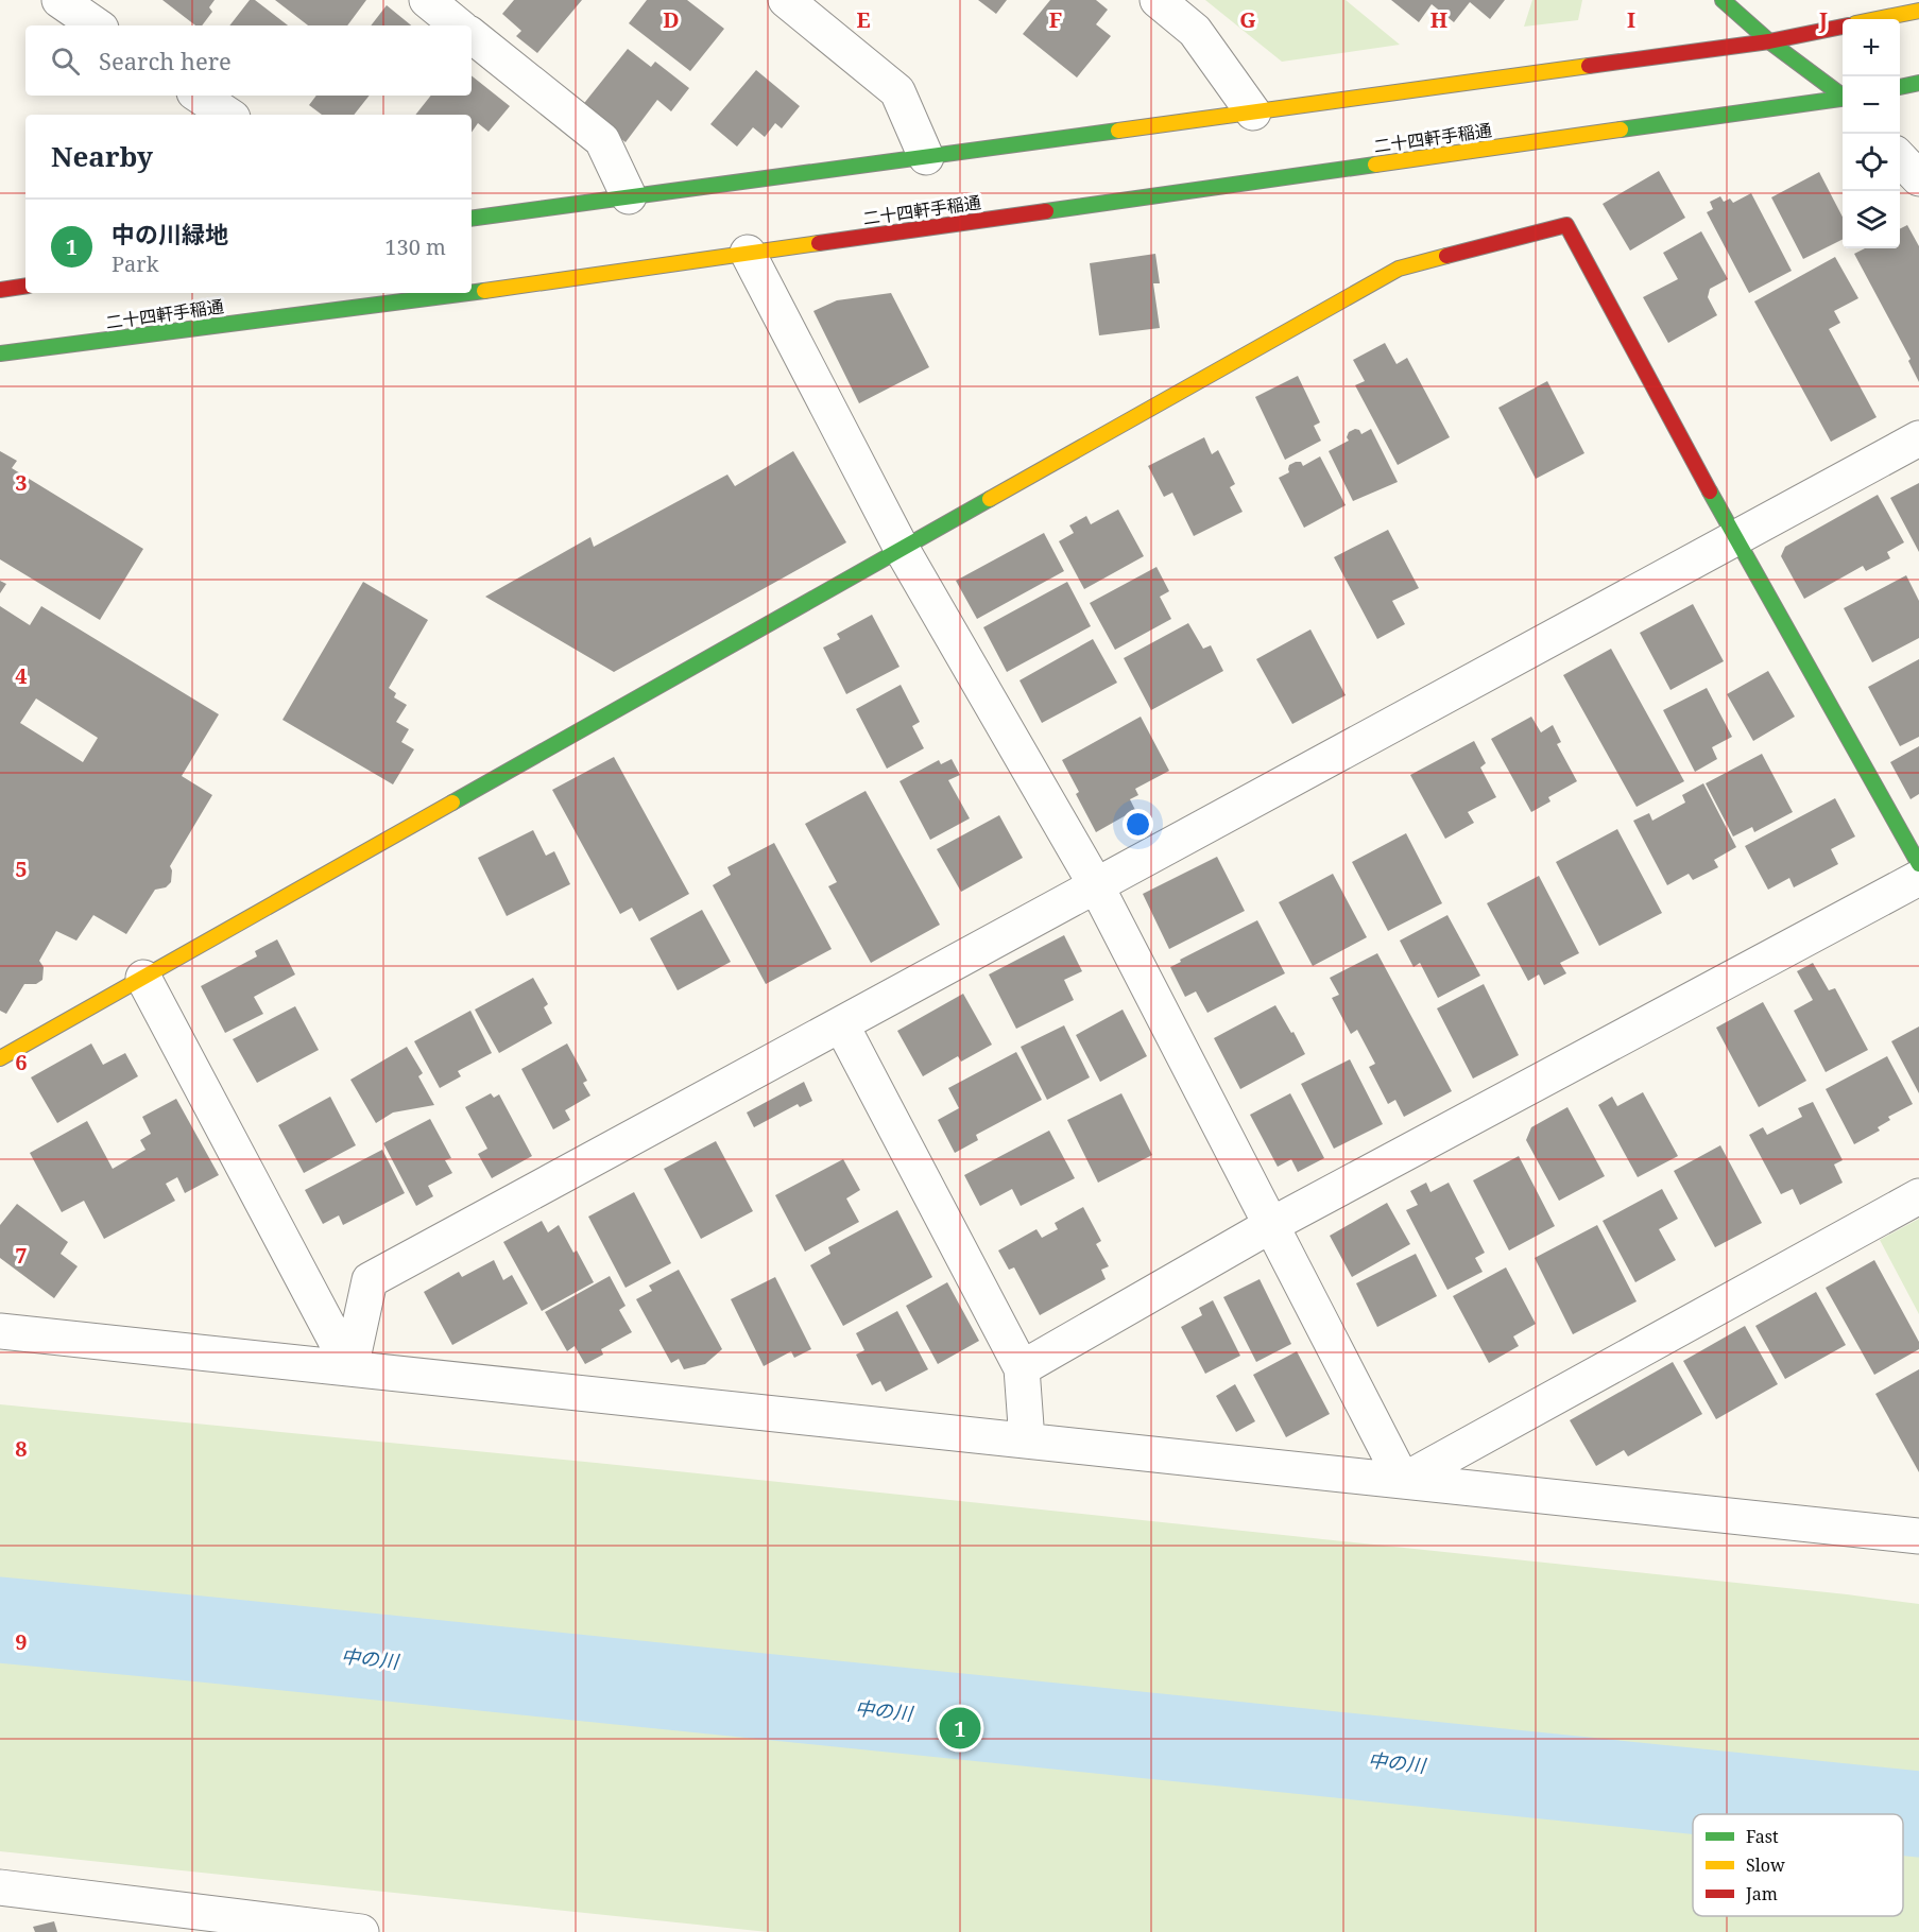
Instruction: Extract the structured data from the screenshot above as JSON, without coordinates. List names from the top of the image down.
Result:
{
  "streets": {
    "street": ["二十四軒手稲通"]
  },
  "water": ["中の川"],
  "legend": ["Fast", "Slow", "Jam"],
  "page": {
    "map_buttons": ["+", "−"],
    "search": "Search here",
    "heading": "Nearby",
    "list": [
      {
        "mark": "1",
        "name": "中の川緑地",
        "note": "Park",
        "value": "130 m"
      }
    ],
    "pins": "1"
  },
  "grid": {
    "columns": [
      "D",
      "E",
      "F",
      "G",
      "H",
      "I",
      "J"
    ],
    "rows": [
      "3",
      "4",
      "5",
      "6",
      "7",
      "8",
      "9"
    ]
  }
}
